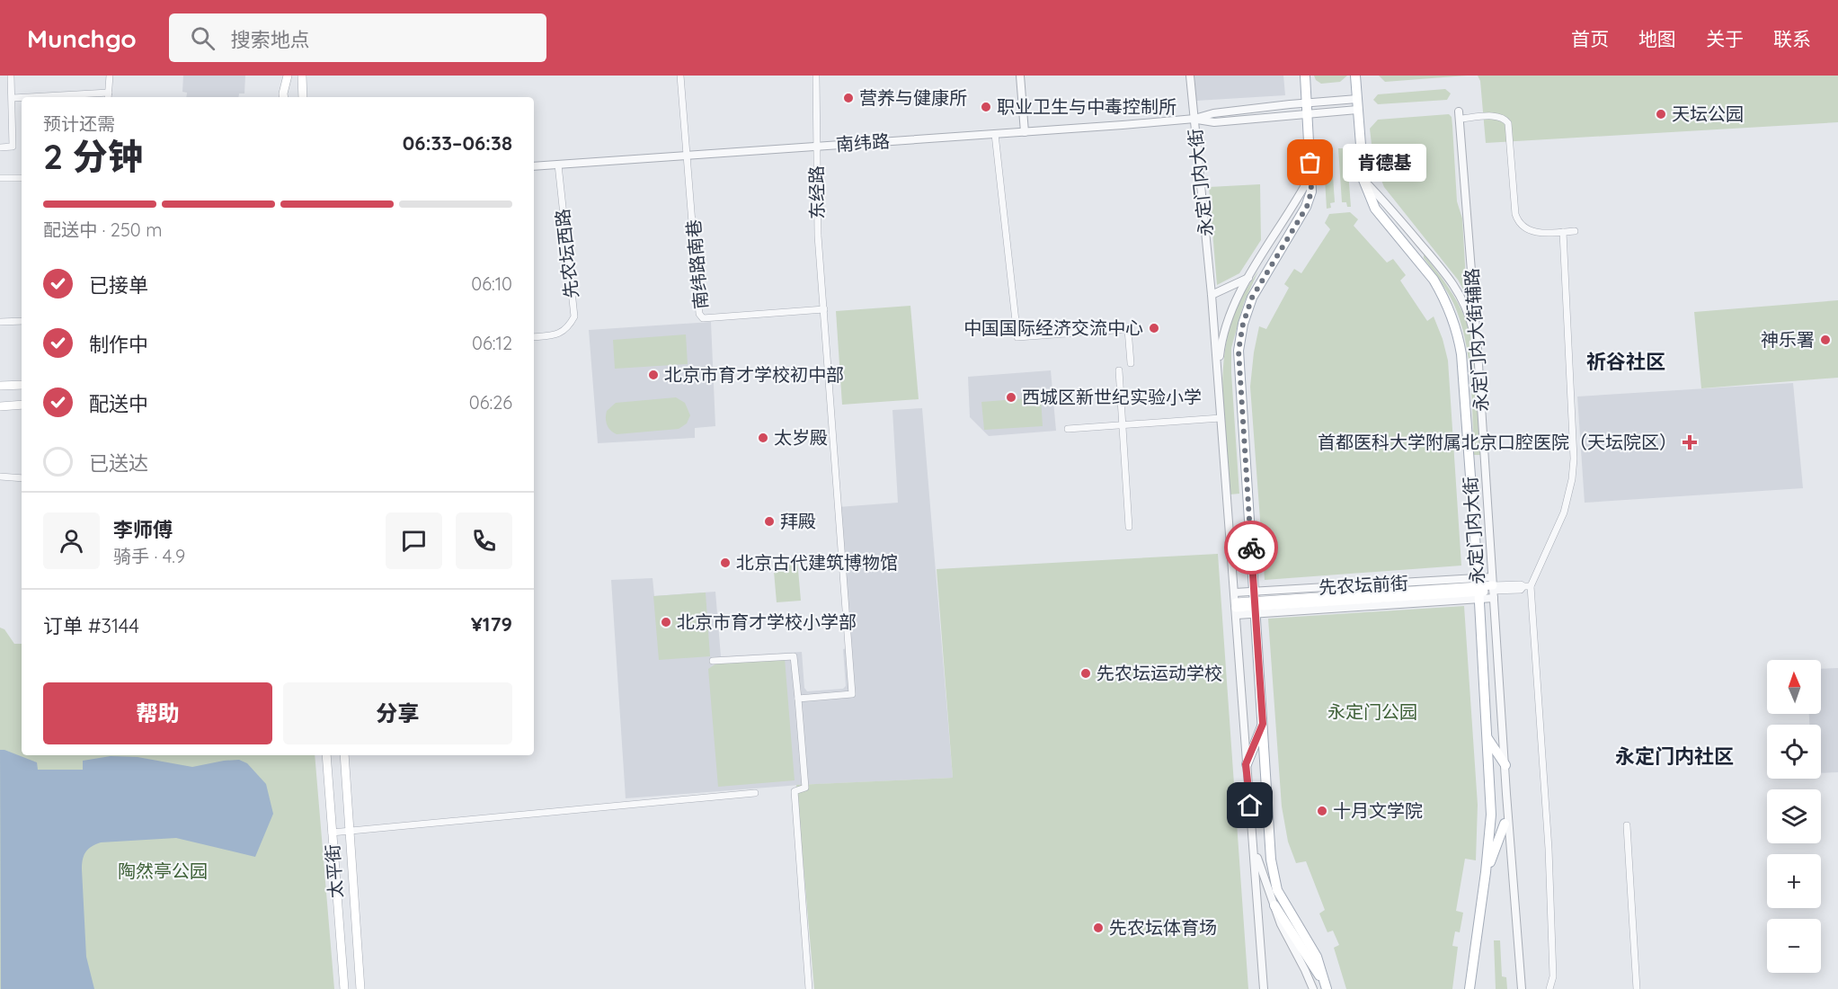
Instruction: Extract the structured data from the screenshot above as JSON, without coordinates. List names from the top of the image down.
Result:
{
  "streets": {
    "main road": ["永定门内大街", "先农坛前街", "太平街"],
    "street": [
      "南纬路",
      "东经路",
      "先农坛西路",
      "南纬路南巷",
      "永定门内大街辅路"
    ]
  },
  "crossings": [
    ["南纬路", "永定门内大街"],
    ["南纬路", "东经路"],
    ["南纬路", "先农坛西路"],
    ["南纬路", "南纬路南巷"],
    ["永定门内大街", "先农坛前街"],
    ["东经路", "南纬路南巷"],
    ["永定门内大街辅路", "先农坛前街"]
  ],
  "districts": ["祈谷社区", "永定门内社区"],
  "parks": ["永定门公园", "陶然亭公园"],
  "places": {
    "other": [
      "营养与健康所",
      "职业卫生与中毒控制所",
      "天坛公园",
      "肯德基",
      "中国国际经济交流中心",
      "神乐署",
      "北京市育才学校初中部",
      "西城区新世纪实验小学",
      "太岁殿",
      "拜殿",
      "北京古代建筑博物馆",
      "北京市育才学校小学部",
      "先农坛运动学校",
      "十月文学院",
      "先农坛体育场"
    ],
    "health": ["首都医科大学附属北京口腔医院（天坛院区）"]
  },
  "north": "top",
  "page": {
    "header": "Munchgo",
    "search": "搜索地点",
    "nav": [
      "首页",
      "地图",
      "关于",
      "联系"
    ],
    "heading": ["2 分钟", "预计还需", "06:33–06:38"],
    "panel": [
      "李师傅",
      "骑手 · 4.9",
      "订单 #3144",
      "¥179"
    ],
    "bubble": "肯德基",
    "bar": "配送中 · 250 m",
    "list": [
      ["已接单", "06:10"],
      ["制作中", "06:12"],
      ["配送中", "06:26"],
      "已送达"
    ],
    "map_buttons": ["+", "−"],
    "buttons": ["帮助", "分享"]
  }
}
